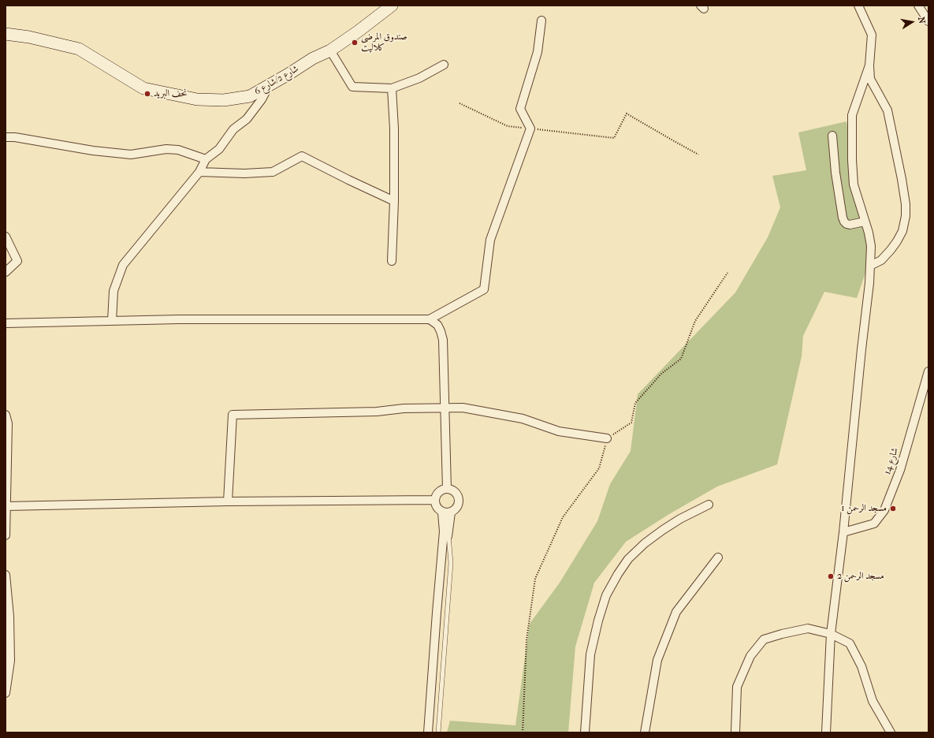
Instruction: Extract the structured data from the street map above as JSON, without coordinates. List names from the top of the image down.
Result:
{
  "streets": {
    "street": ["شارع 2/شارع 6", "شارع 14"]
  },
  "places": [
    "صندوق المرضى كلاليت",
    "نحف البريد",
    "مسجد الرحمن 1",
    "مسجد الرحمن 2"
  ],
  "north": "right"
}
